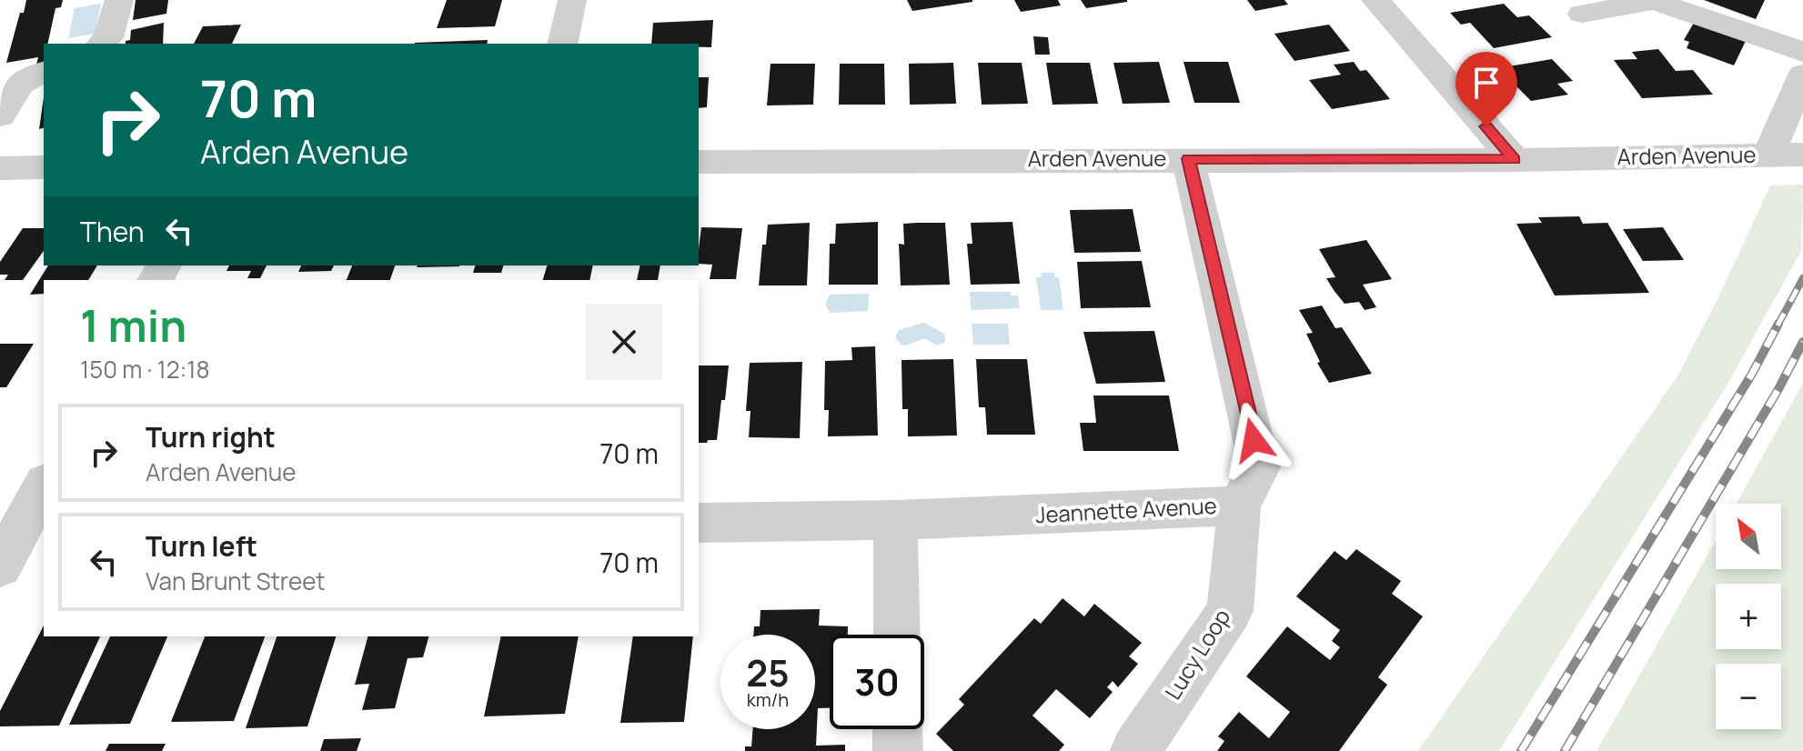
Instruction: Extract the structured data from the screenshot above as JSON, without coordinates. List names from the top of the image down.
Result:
{
  "streets": {
    "street": ["Arden Avenue", "Jeannette Avenue", "Lucy Loop"]
  },
  "crossings": [
    ["Arden Avenue", "Jeannette Avenue"],
    ["Jeannette Avenue", "Lucy Loop"]
  ],
  "north": "top left",
  "page": {
    "turn": ["70 m", "Arden Avenue"],
    "then": "Then",
    "heading": ["1 min", "150 m · 12:18"],
    "list": [
      {
        "name": "Turn right",
        "note": "Arden Avenue",
        "value": "70 m"
      },
      {
        "name": "Turn left",
        "note": "Van Brunt Street",
        "value": "70 m"
      }
    ],
    "map_buttons": ["+", "−"],
    "speed": "25 km/h",
    "limit": "30"
  }
}
